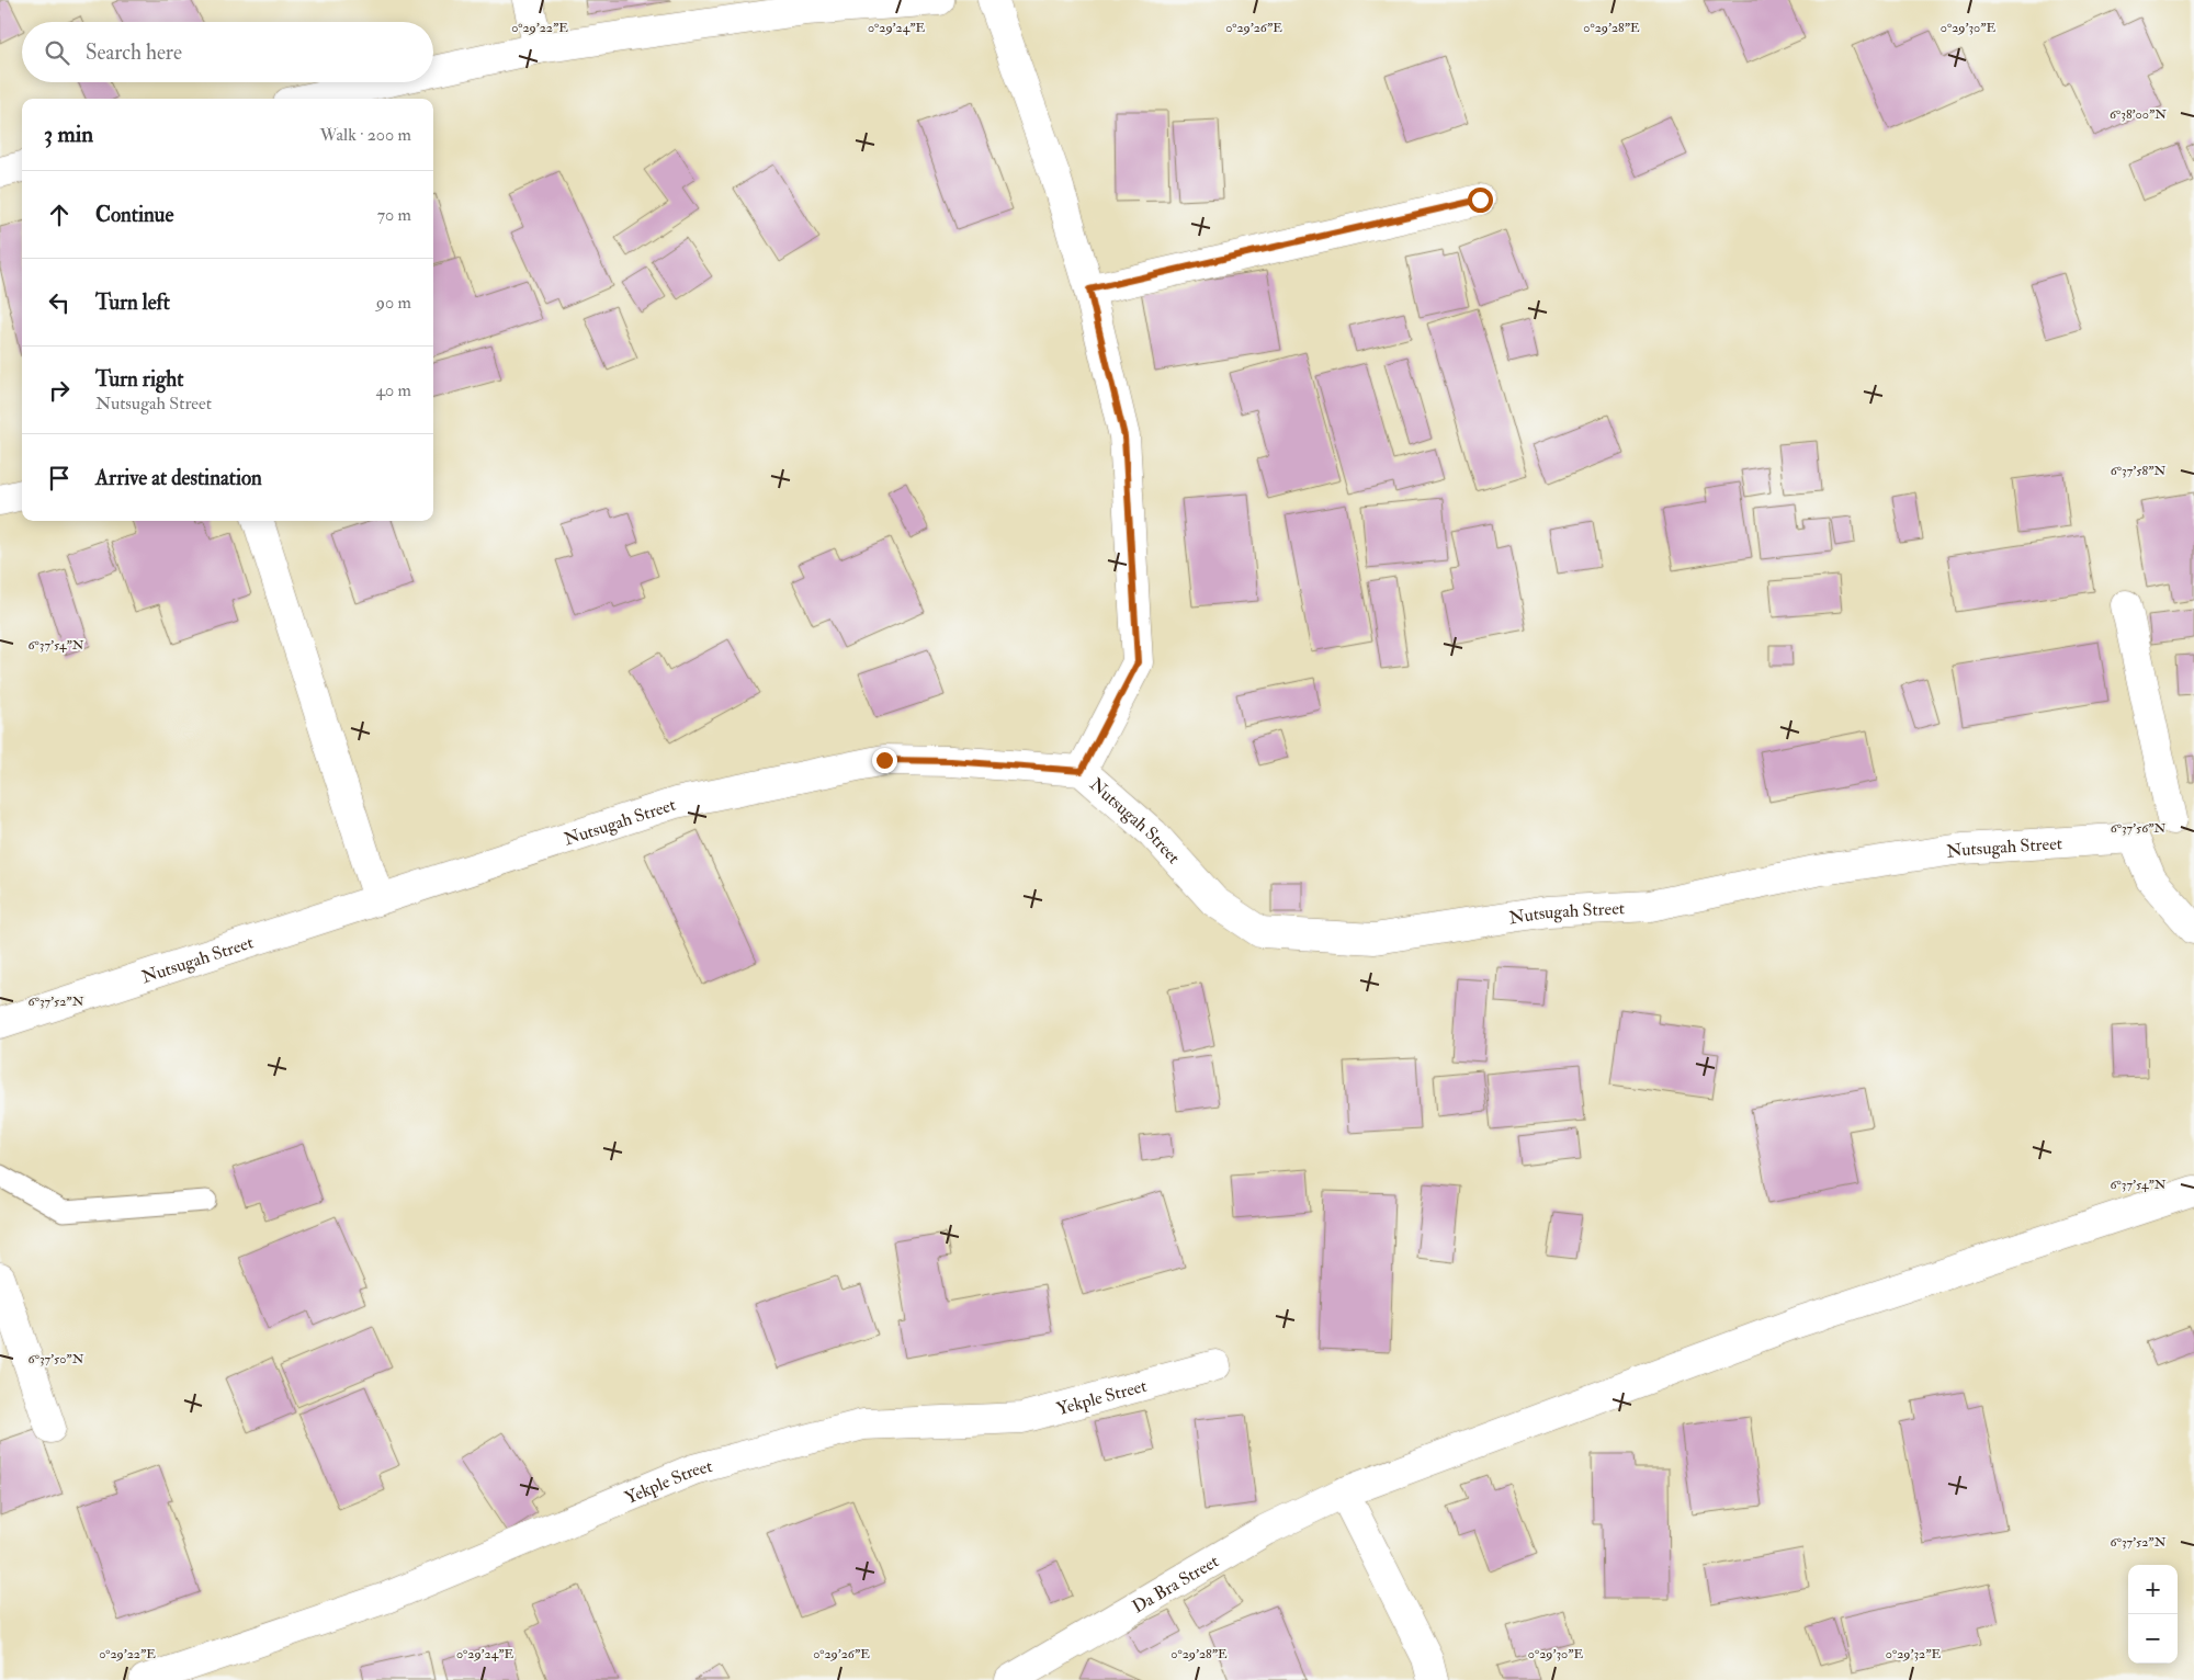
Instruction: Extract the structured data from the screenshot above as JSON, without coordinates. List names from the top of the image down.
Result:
{
  "streets": {
    "street": ["Nutsugah Street", "Yekple Street", "Da Bra Street"]
  },
  "page": {
    "search": "Search here",
    "heading": ["3 min", "Walk · 200 m"],
    "list": [
      ["Continue", "70 m"],
      ["Turn left", "90 m"],
      ["Turn right", "Nutsugah Street", "40 m"],
      "Arrive at destination"
    ],
    "map_buttons": ["+", "−"]
  },
  "coordinates": [
    "0°29'22\"E",
    "0°29'24\"E",
    "0°29'26\"E",
    "0°29'28\"E",
    "0°29'30\"E",
    "6°38'00\"N",
    "6°37'58\"N",
    "6°37'54\"N",
    "6°37'56\"N",
    "6°37'52\"N",
    "6°37'50\"N",
    "0°29'32\"E"
  ]
}
